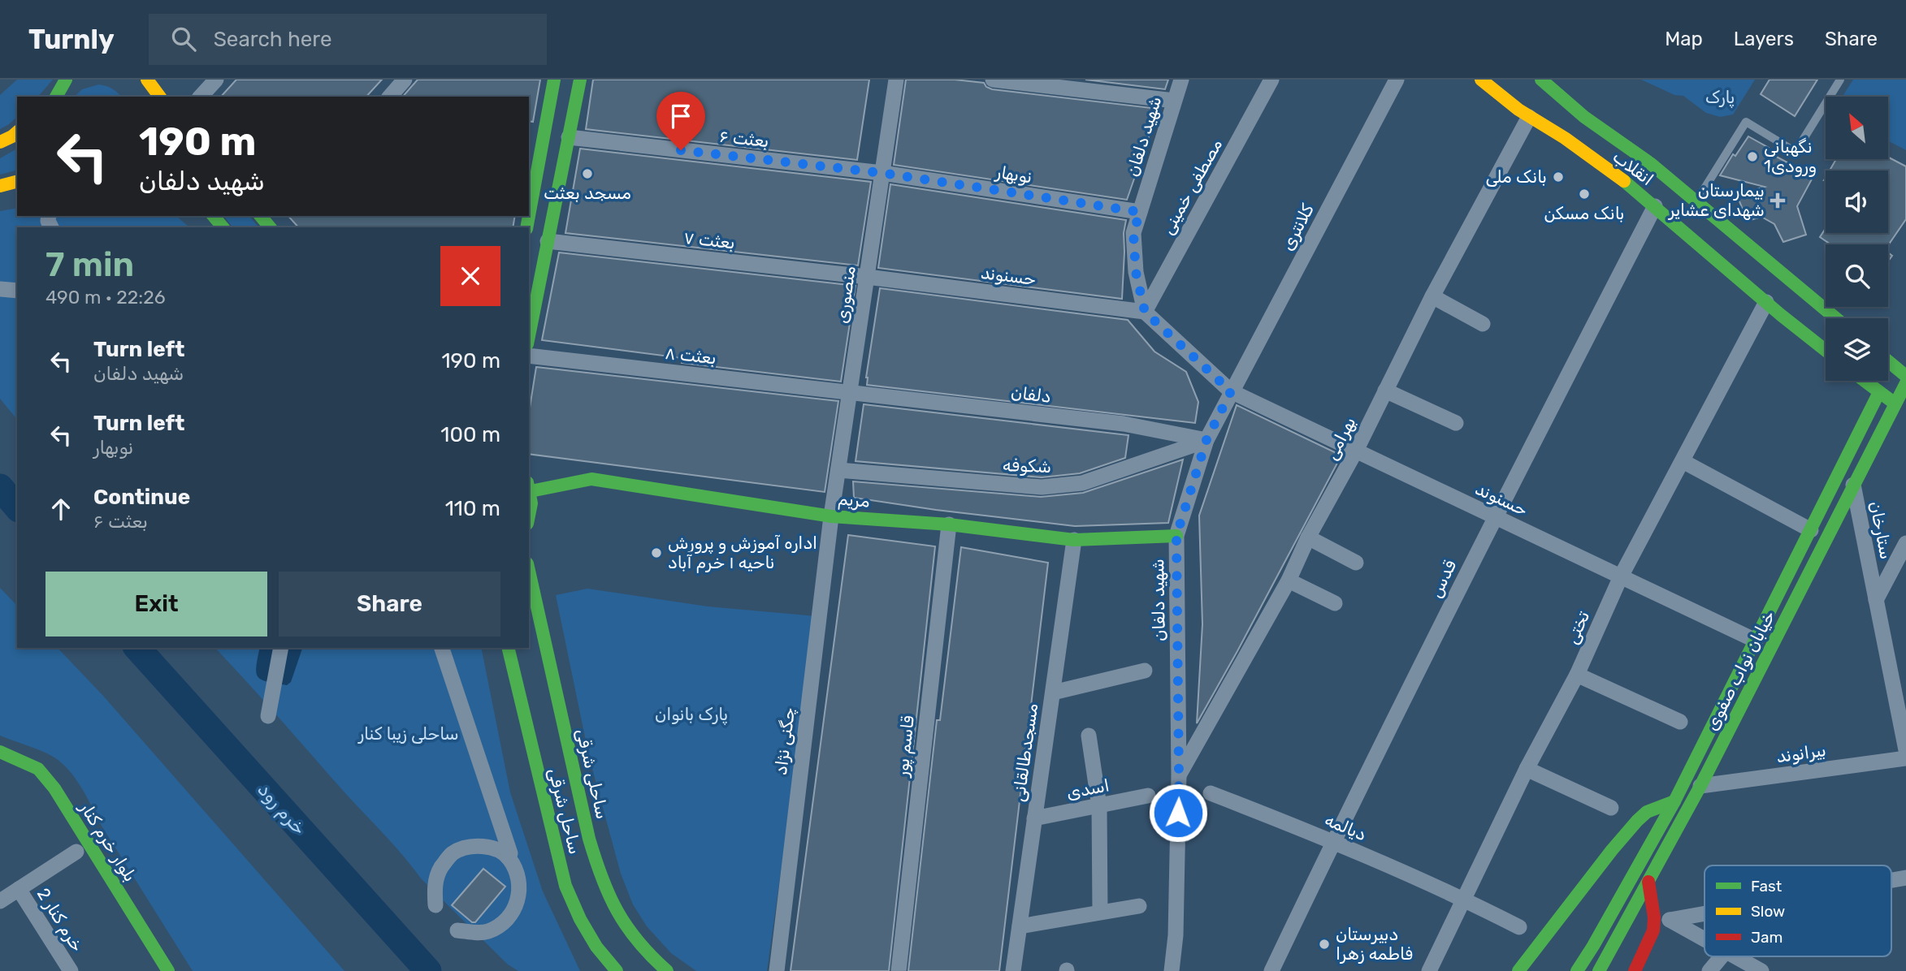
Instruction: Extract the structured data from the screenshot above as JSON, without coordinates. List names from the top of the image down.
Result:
{
  "streets": {
    "main road": [
      "انقلاب",
      "مریم",
      "خیابان نواب صفوی",
      "ساحلی شرقی",
      "ساحل شرقی",
      "بلوار خرم کنار"
    ],
    "street": [
      "شهید دلفان",
      "بعثت ۶",
      "نوبهار",
      "مصطفی خمینی",
      "کلانتری",
      "بعثت ۷",
      "حسنوند",
      "منصوری",
      "بعثت ۸",
      "دلفان",
      "بهرامی",
      "شکوفه",
      "ستارخان",
      "قدس",
      "تختی",
      "چگنی نژاد",
      "قاسم پور",
      "مسجدطالقانی",
      "بیرانوند",
      "اسدی",
      "دیالمه",
      "خرم کنار 2"
    ]
  },
  "crossings": [
    ["شهید دلفان", "نوبهار"],
    ["شهید دلفان", "مصطفی خمینی"],
    ["شهید دلفان", "کلانتری"],
    ["شهید دلفان", "حسنوند"],
    ["شهید دلفان", "دلفان"],
    ["شهید دلفان", "بهرامی"],
    ["شهید دلفان", "شکوفه"],
    ["شهید دلفان", "مریم"],
    ["بعثت ۶", "نوبهار"],
    ["بعثت ۶", "منصوری"],
    ["انقلاب", "بهرامی"],
    ["انقلاب", "قدس"],
    ["انقلاب", "تختی"],
    ["نوبهار", "منصوری"],
    ["مصطفی خمینی", "حسنوند"],
    ["کلانتری", "حسنوند"],
    ["بعثت ۷", "حسنوند"],
    ["بعثت ۷", "منصوری"],
    ["حسنوند", "منصوری"],
    ["حسنوند", "بهرامی"],
    ["حسنوند", "قدس"],
    ["حسنوند", "تختی"],
    ["حسنوند", "خیابان نواب صفوی"],
    ["منصوری", "بعثت ۸"],
    ["منصوری", "دلفان"],
    ["منصوری", "شکوفه"],
    ["منصوری", "مریم"],
    ["منصوری", "چگنی نژاد"],
    ["بعثت ۸", "دلفان"],
    ["دلفان", "شکوفه"],
    ["مریم", "چگنی نژاد"],
    ["مریم", "قاسم پور"],
    ["مریم", "مسجدطالقانی"],
    ["ستارخان", "خیابان نواب صفوی"],
    ["قدس", "دیالمه"],
    ["تختی", "دیالمه"],
    ["خیابان نواب صفوی", "بیرانوند"],
    ["مسجدطالقانی", "اسدی"]
  ],
  "water": ["خرم رود"],
  "parks": ["پارک", "پارک بانوان", "ساحلی زیبا کنار"],
  "places": {
    "other": [
      "نگهبانی ورودی1",
      "مسجد بعثت",
      "بانک ملی",
      "بانک مسکن",
      "اداره آموزش و پرورش ناحیه ۱ خرم آباد",
      "دبیرستان فاطمه زهرا"
    ],
    "health": ["بیمارستان شهدای عشایر"]
  },
  "legend": ["Fast", "Slow", "Jam"],
  "north": "top left",
  "page": {
    "header": "Turnly",
    "search": "Search here",
    "nav": ["Map", "Layers", "Share"],
    "turn": ["190 m", "شهید دلفان"],
    "heading": ["7 min", "490 m · 22:26"],
    "list": [
      {
        "name": "Turn left",
        "note": "شهید دلفان",
        "value": "190 m"
      },
      {
        "name": "Turn left",
        "note": "نوبهار",
        "value": "100 m"
      },
      {
        "name": "Continue",
        "note": "بعثت ۶",
        "value": "110 m"
      }
    ],
    "buttons": ["Exit", "Share"]
  }
}
